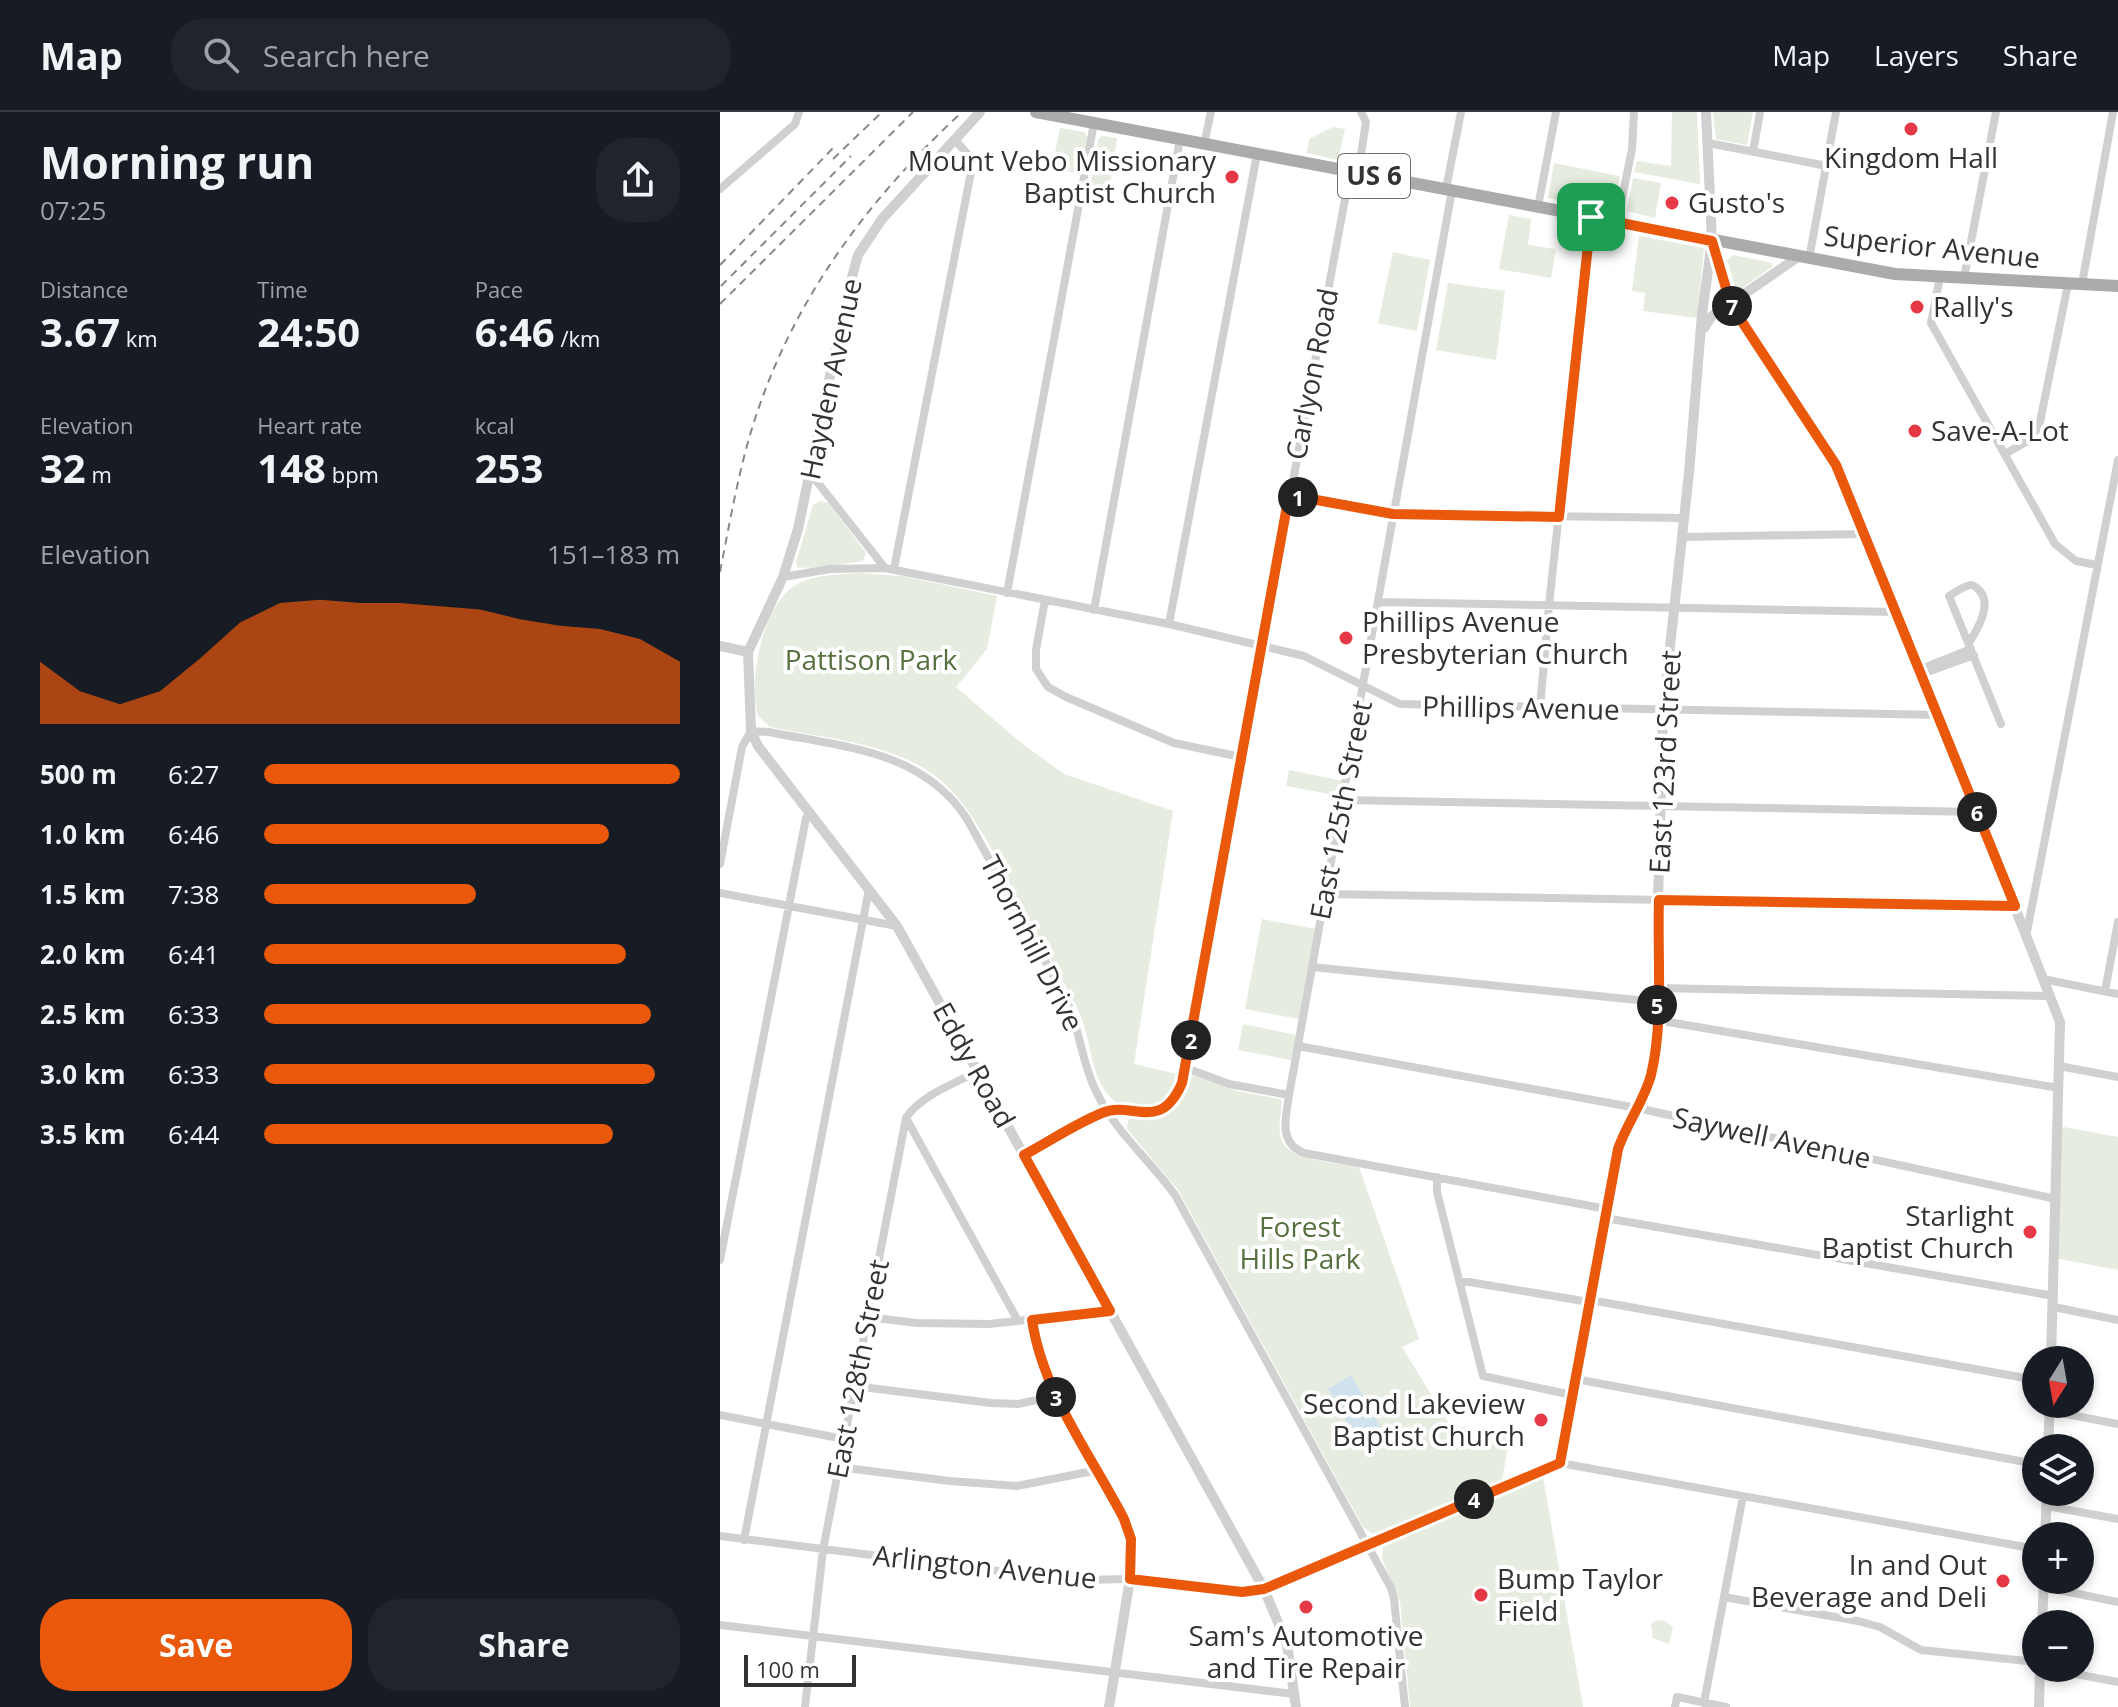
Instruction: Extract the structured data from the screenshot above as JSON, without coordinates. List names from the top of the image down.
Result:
{
  "streets": {
    "main road": ["US 6", "Superior Avenue"],
    "street": [
      "Carlyon Road",
      "Hayden Avenue",
      "Phillips Avenue",
      "East 123rd Street",
      "East 125th Street",
      "Thornhill Drive",
      "Eddy Road",
      "Saywell Avenue",
      "East 128th Street",
      "Arlington Avenue"
    ]
  },
  "crossings": [
    ["Superior Avenue", "Carlyon Road"],
    ["Superior Avenue", "East 123rd Street"],
    ["Superior Avenue", "East 125th Street"],
    ["Carlyon Road", "Phillips Avenue"],
    ["Carlyon Road", "Thornhill Drive"],
    ["Hayden Avenue", "Phillips Avenue"],
    ["Phillips Avenue", "East 123rd Street"],
    ["Phillips Avenue", "East 125th Street"],
    ["East 123rd Street", "Saywell Avenue"],
    ["East 123rd Street", "Arlington Avenue"],
    ["East 125th Street", "Saywell Avenue"],
    ["Thornhill Drive", "Eddy Road"],
    ["Thornhill Drive", "Arlington Avenue"],
    ["Eddy Road", "Arlington Avenue"],
    ["East 128th Street", "Arlington Avenue"]
  ],
  "parks": ["Pattison Park", "Forest Hills Park"],
  "places": [
    "Kingdom Hall",
    "Mount Vebo Missionary Baptist Church",
    "Gusto's",
    "Rally's",
    "Save-A-Lot",
    "Phillips Avenue Presbyterian Church",
    "Starlight Baptist Church",
    "Second Lakeview Baptist Church",
    "In and Out Beverage and Deli",
    "Bump Taylor Field",
    "Sam's Automotive and Tire Repair"
  ],
  "scale_bar": "100 m",
  "north": "bottom",
  "page": {
    "header": "Map",
    "search": "Search here",
    "nav": ["Map", "Layers", "Share"],
    "heading": ["Morning run", "07:25"],
    "stats": [
      ["Distance", "3.67 km"],
      ["Time", "24:50"],
      ["Pace", "6:46 /km"],
      ["Elevation", "32 m"],
      ["Heart rate", "148 bpm"],
      ["kcal", "253"]
    ],
    "pins": [
      "7",
      "1",
      "6",
      "5",
      "2",
      "3",
      "4"
    ],
    "chart": ["Elevation", "151–183 m"],
    "list": [
      {
        "name": "500 m",
        "note": "6:27"
      },
      {
        "name": "1.0 km",
        "note": "6:46"
      },
      {
        "name": "1.5 km",
        "note": "7:38"
      },
      {
        "name": "2.0 km",
        "note": "6:41"
      },
      {
        "name": "2.5 km",
        "note": "6:33"
      },
      {
        "name": "3.0 km",
        "note": "6:33"
      },
      {
        "name": "3.5 km",
        "note": "6:44"
      }
    ],
    "map_buttons": ["+", "−"],
    "buttons": ["Save", "Share"],
    "scale": "100 m"
  }
}
